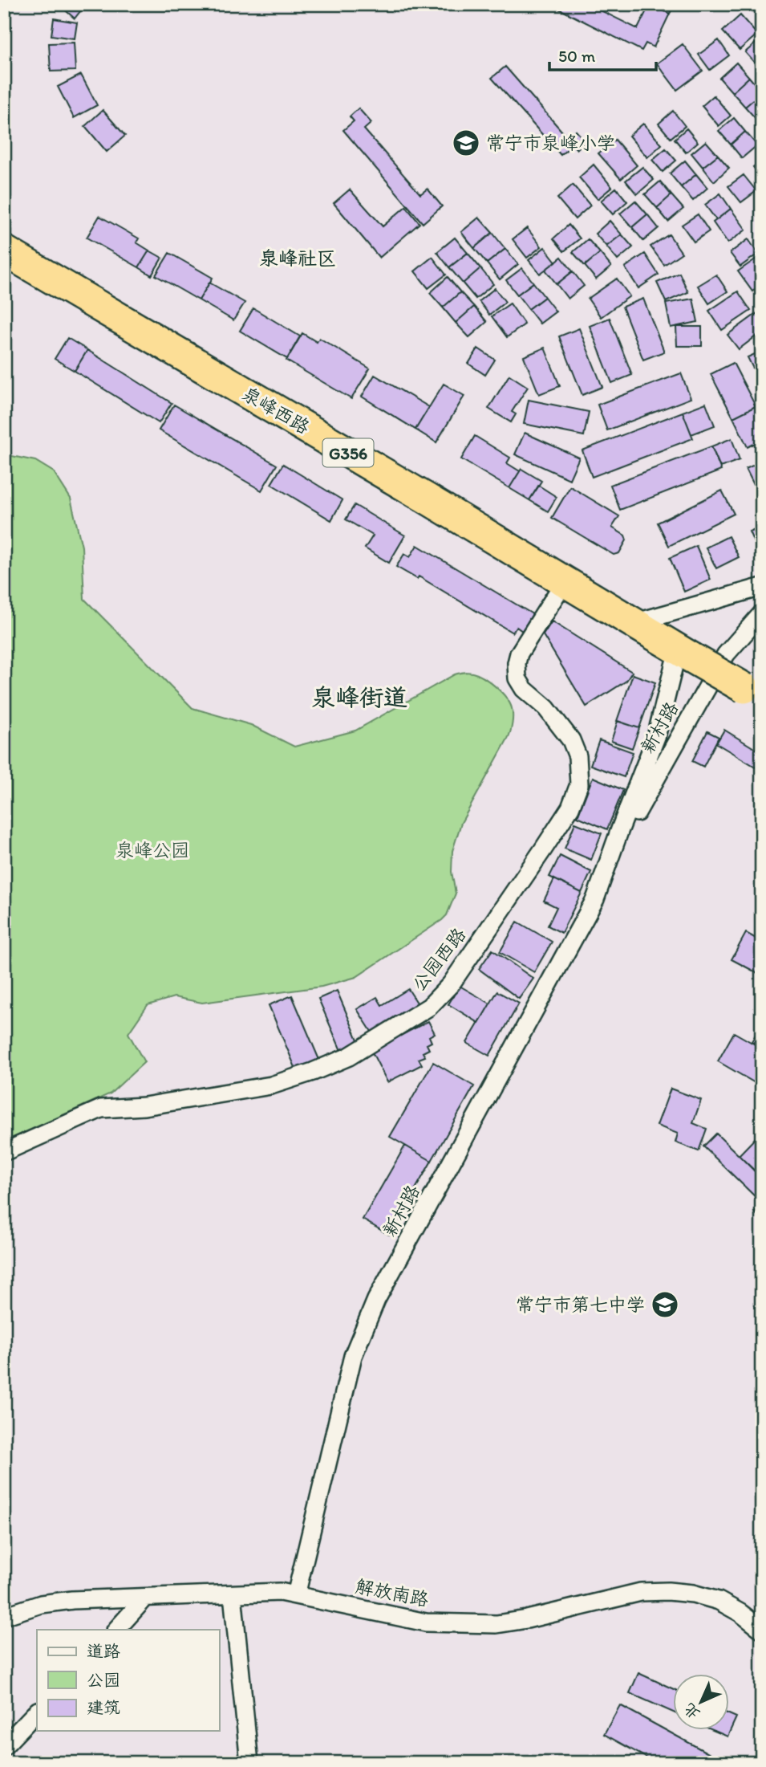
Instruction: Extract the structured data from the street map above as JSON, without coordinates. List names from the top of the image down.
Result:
{
  "streets": {
    "highway": ["泉峰西路", "G356"],
    "street": ["新村路", "公园西路", "解放南路"]
  },
  "crossings": [
    ["泉峰西路", "G356"],
    ["泉峰西路", "新村路"],
    ["泉峰西路", "公园西路"],
    ["G356", "新村路"],
    ["新村路", "解放南路"]
  ],
  "districts": ["泉峰社区", "泉峰街道"],
  "parks": ["泉峰公园"],
  "places": {
    "school or university": ["常宁市泉峰小学", "常宁市第七中学"]
  },
  "legend": ["道路", "公园", "建筑"],
  "scale_bar": "50 m",
  "north": "bottom left"
}
